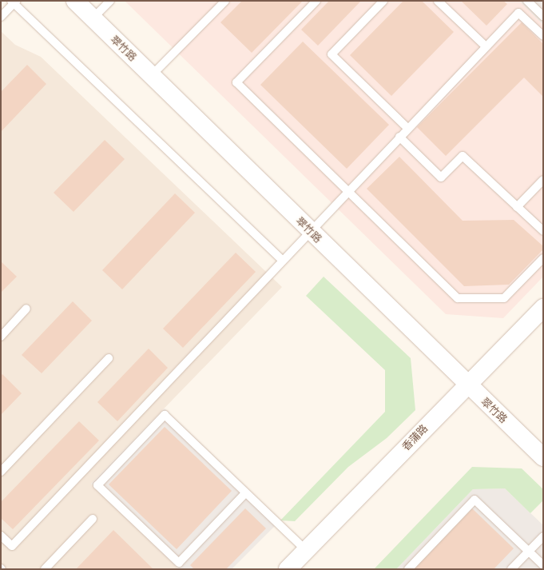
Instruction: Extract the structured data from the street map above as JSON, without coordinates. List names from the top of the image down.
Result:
{
  "streets": {
    "street": ["翠竹路", "香蒲路"]
  },
  "crossings": [
    ["翠竹路", "香蒲路"]
  ]
}
